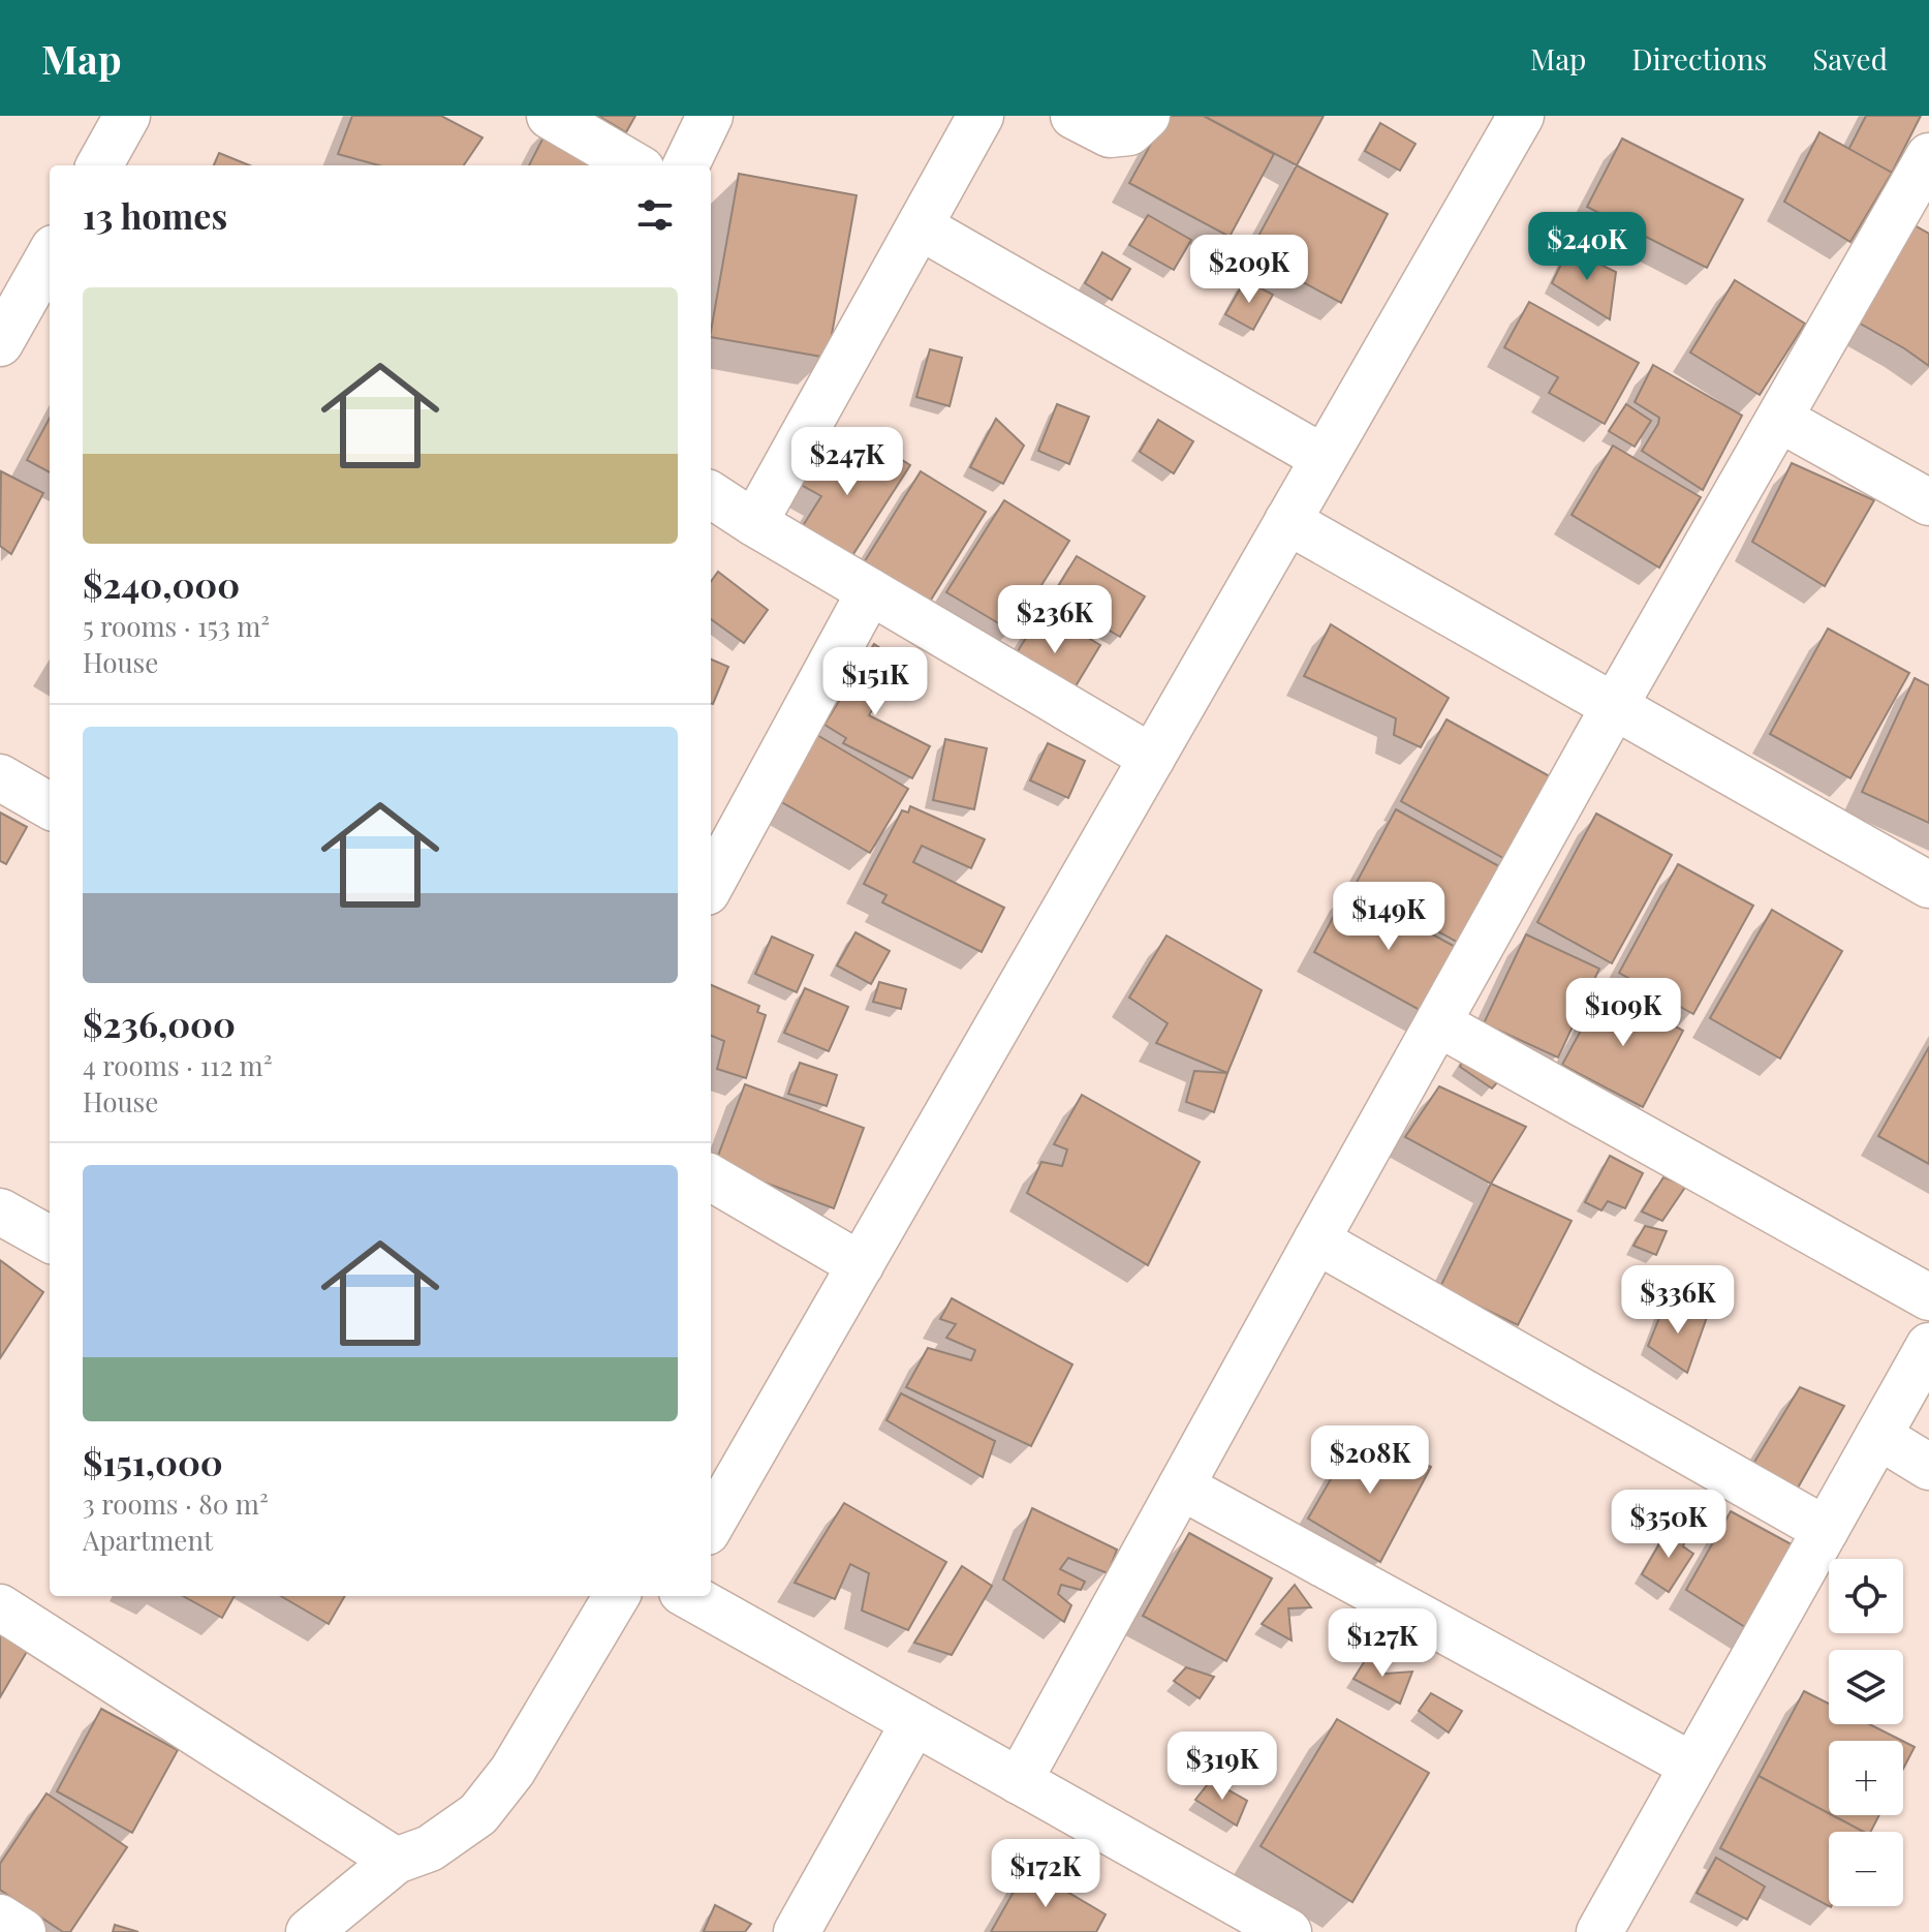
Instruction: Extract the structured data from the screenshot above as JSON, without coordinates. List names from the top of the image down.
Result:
{
  "page": {
    "header": "Map",
    "nav": ["Map", "Directions", "Saved"],
    "heading": "13 homes",
    "price": [
      "$240K",
      "$209K",
      "$247K",
      "$236K",
      "$151K",
      "$149K",
      "$109K",
      "$336K",
      "$208K",
      "$350K",
      "$127K",
      "$319K",
      "$172K"
    ],
    "list": [
      {
        "name": "$240,000",
        "note": "5 rooms · 153 m² · House"
      },
      {
        "name": "$236,000",
        "note": "4 rooms · 112 m² · House"
      },
      {
        "name": "$151,000",
        "note": "3 rooms · 80 m² · Apartment"
      }
    ],
    "map_buttons": ["+", "−"]
  }
}
